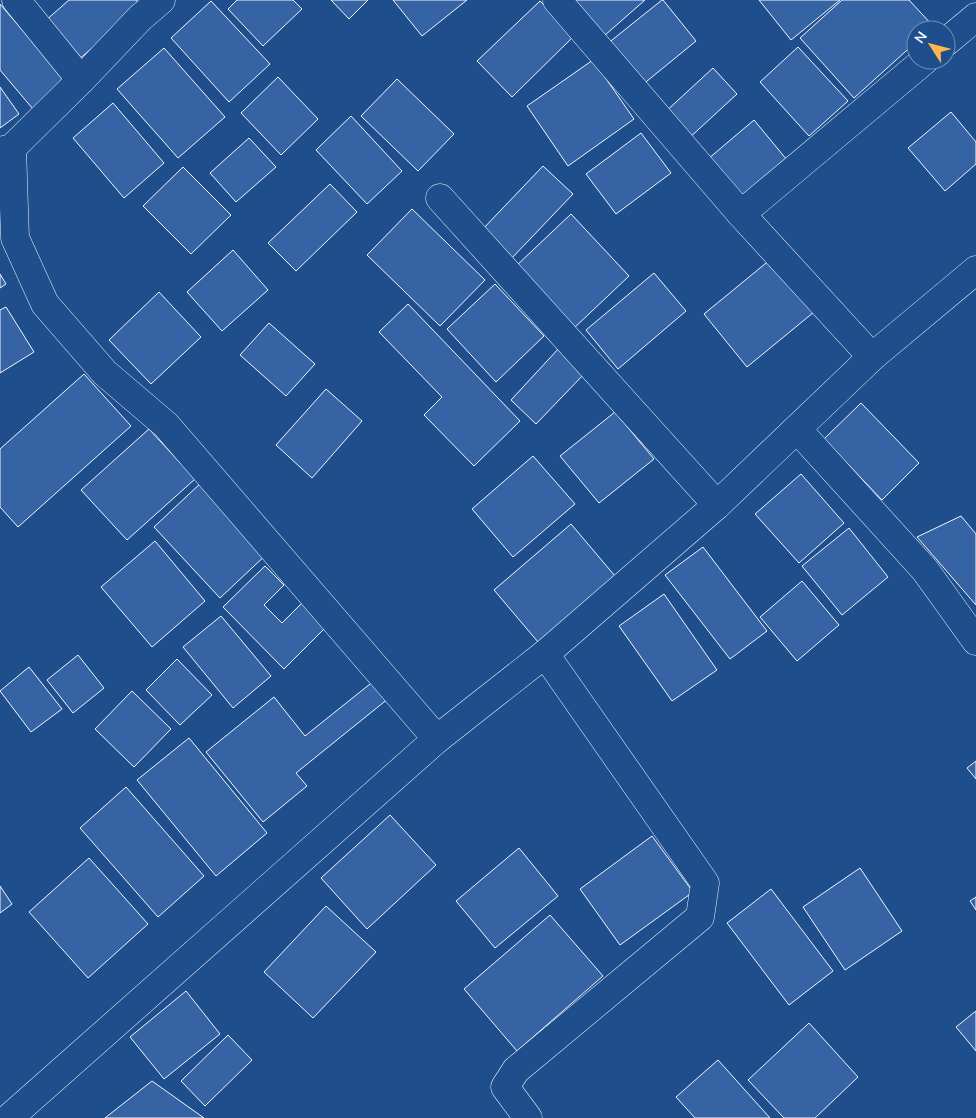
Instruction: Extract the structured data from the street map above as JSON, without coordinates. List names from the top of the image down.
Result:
{
  "north": "top left"
}
